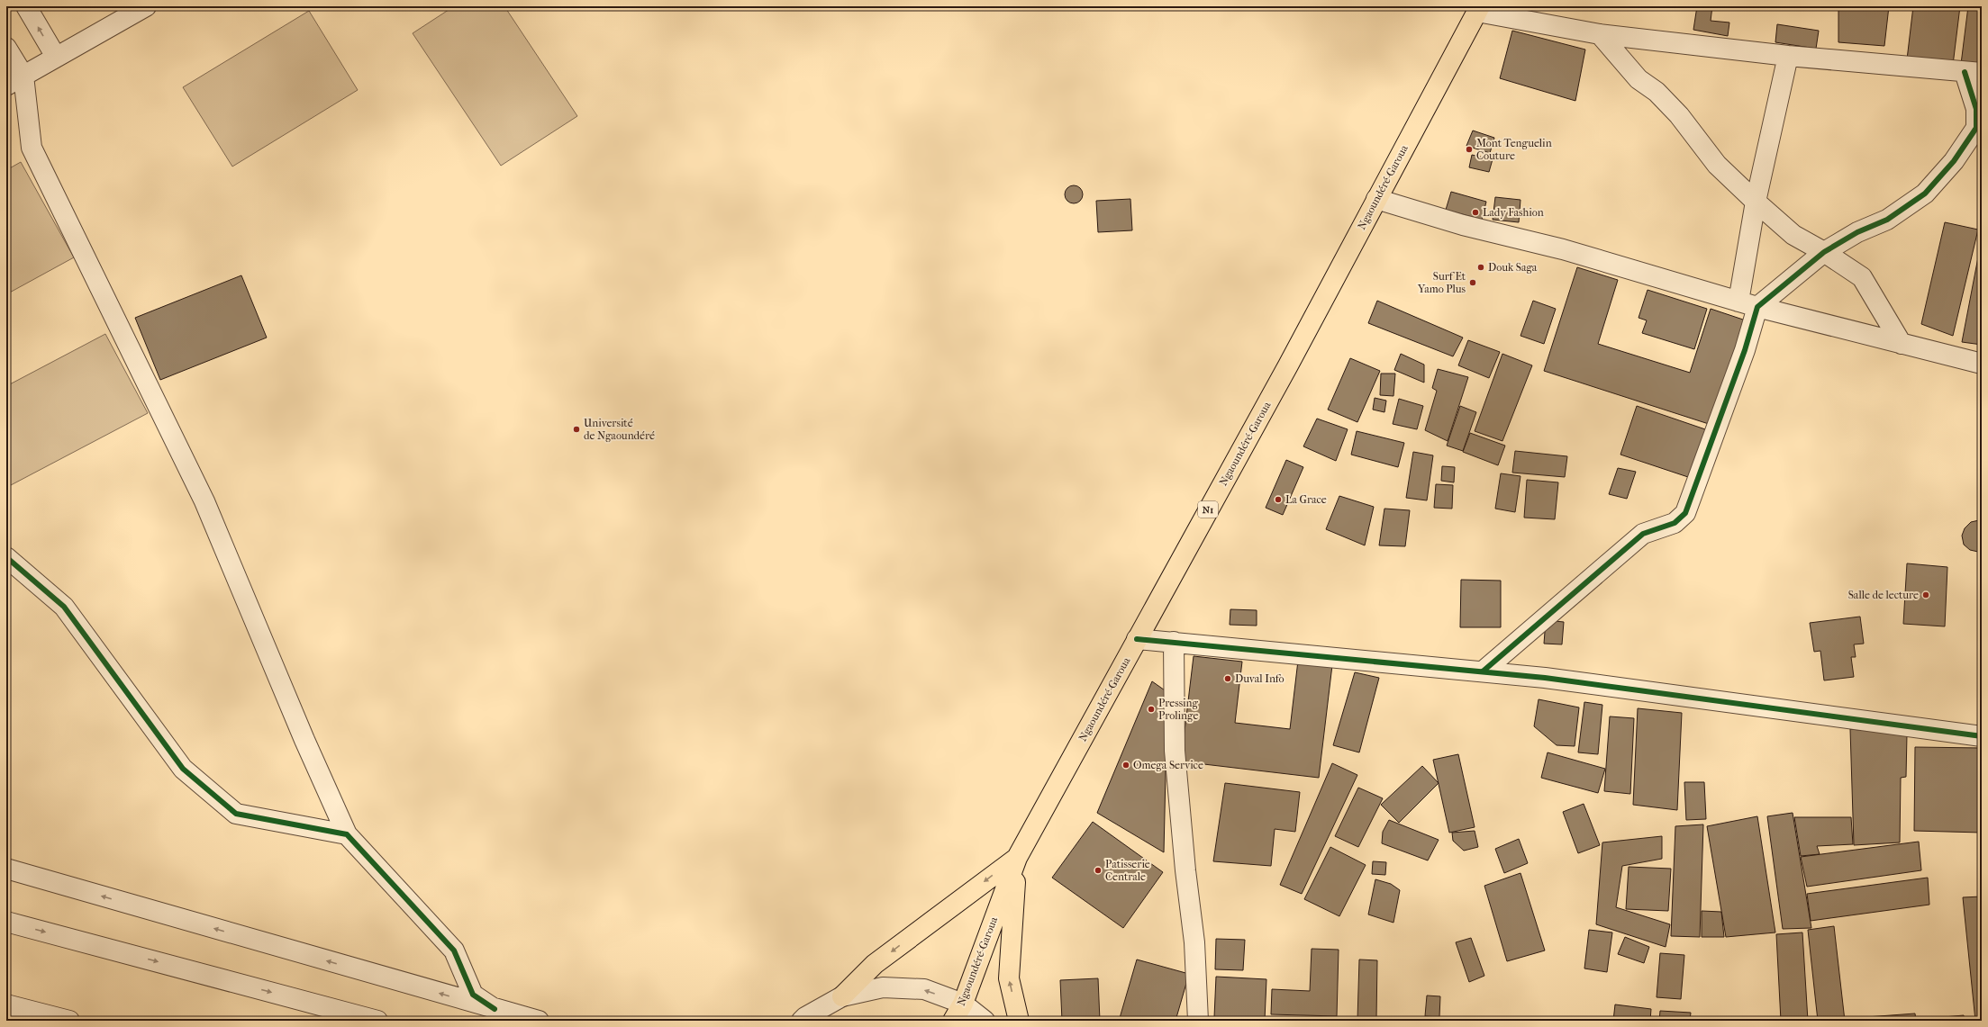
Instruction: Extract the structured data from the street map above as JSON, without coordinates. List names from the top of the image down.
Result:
{
  "streets": {
    "highway": ["Ngaoundéré-Garoua", "N1"]
  },
  "places": [
    "Mont Tenguelin Couture",
    "Lady Fashion",
    "Douk Saga",
    "Surf Et Yamo Plus",
    "Université de Ngaoundéré",
    "La Grace",
    "Salle de lecture",
    "Duval Info",
    "Pressing Prolinge",
    "Omega Service",
    "Patisserie Centrale"
  ]
}
